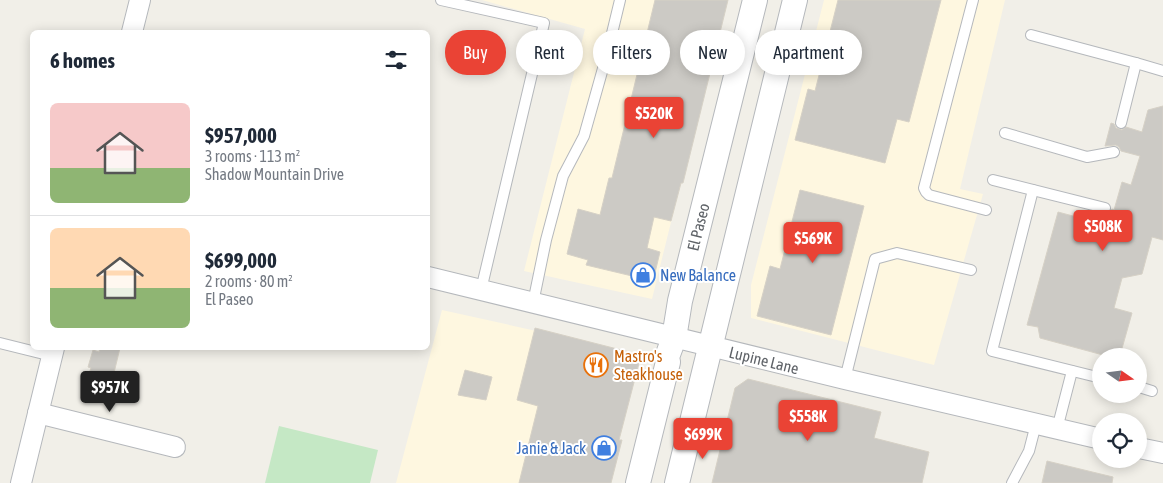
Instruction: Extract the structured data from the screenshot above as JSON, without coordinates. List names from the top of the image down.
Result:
{
  "streets": {
    "street": ["El Paseo", "Lupine Lane"]
  },
  "crossings": [
    ["El Paseo", "Lupine Lane"]
  ],
  "places": {
    "shop": ["New Balance", "Janie & Jack"],
    "restaurant": ["Mastro's Steakhouse"]
  },
  "north": "right",
  "page": {
    "chip": [
      "Buy",
      "Rent",
      "Filters",
      "New",
      "Apartment"
    ],
    "heading": "6 homes",
    "list": [
      {
        "name": "$957,000",
        "note": "3 rooms · 113 m² · Shadow Mountain Drive"
      },
      {
        "name": "$699,000",
        "note": "2 rooms · 80 m² · El Paseo"
      }
    ],
    "price": [
      "$520K",
      "$508K",
      "$569K",
      "$957K",
      "$558K",
      "$699K"
    ]
  }
}
